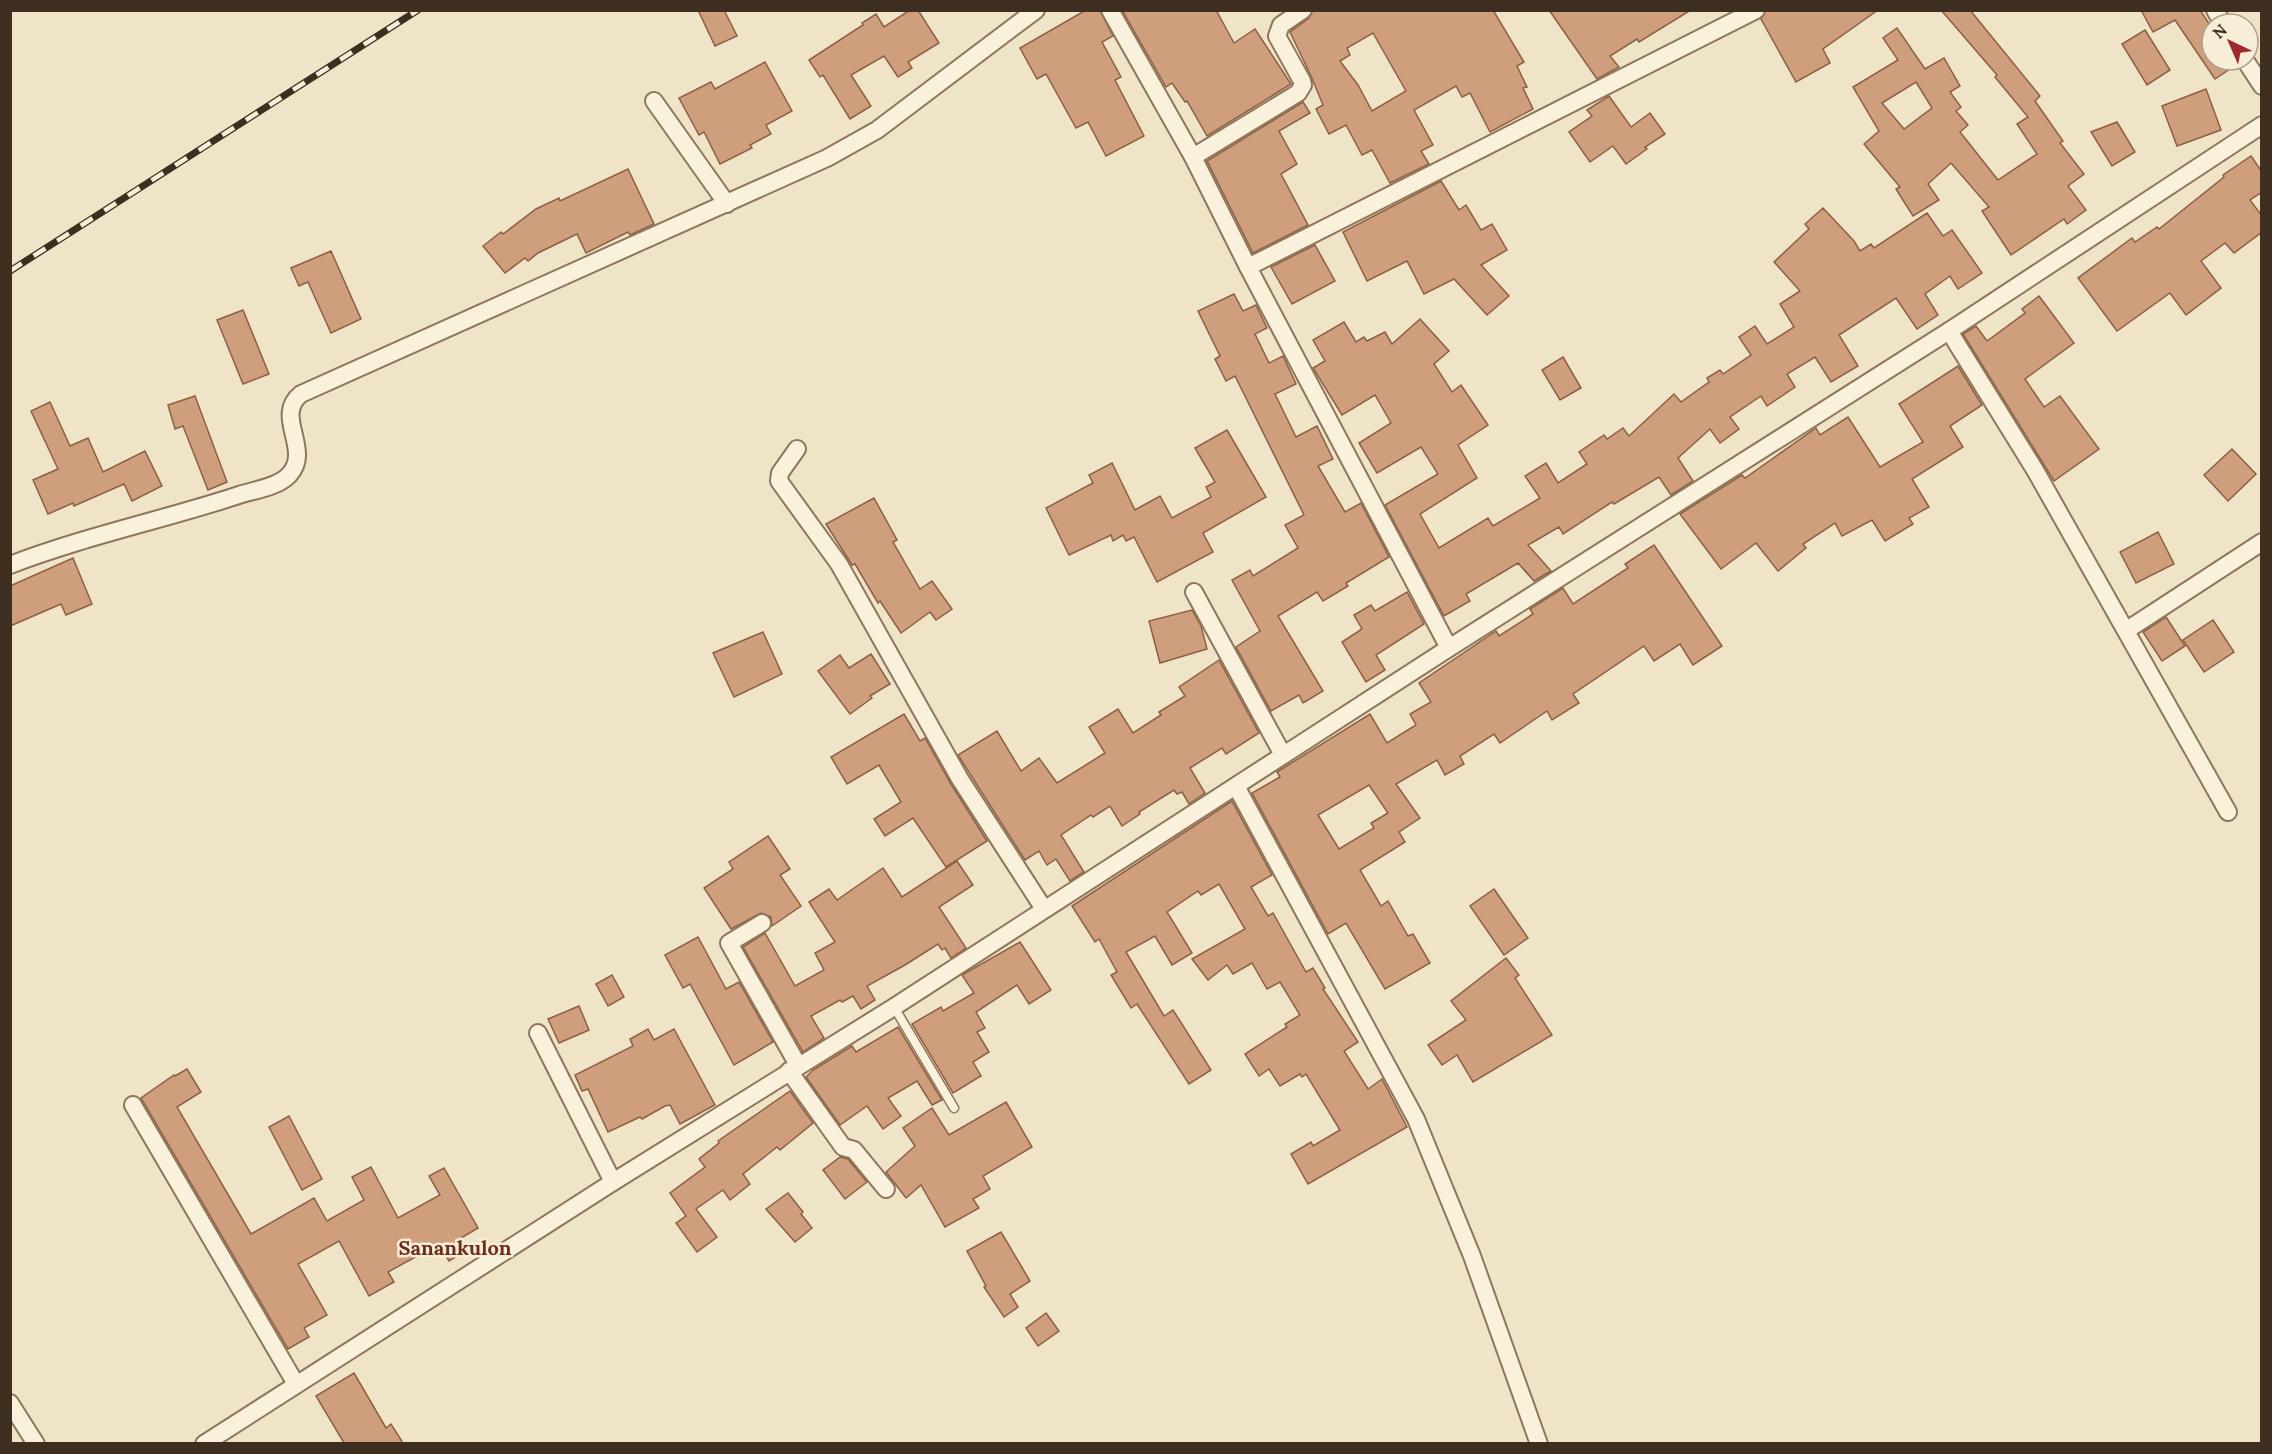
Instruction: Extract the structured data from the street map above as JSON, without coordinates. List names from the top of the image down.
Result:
{
  "districts": ["Sanankulon"],
  "north": "top left"
}
